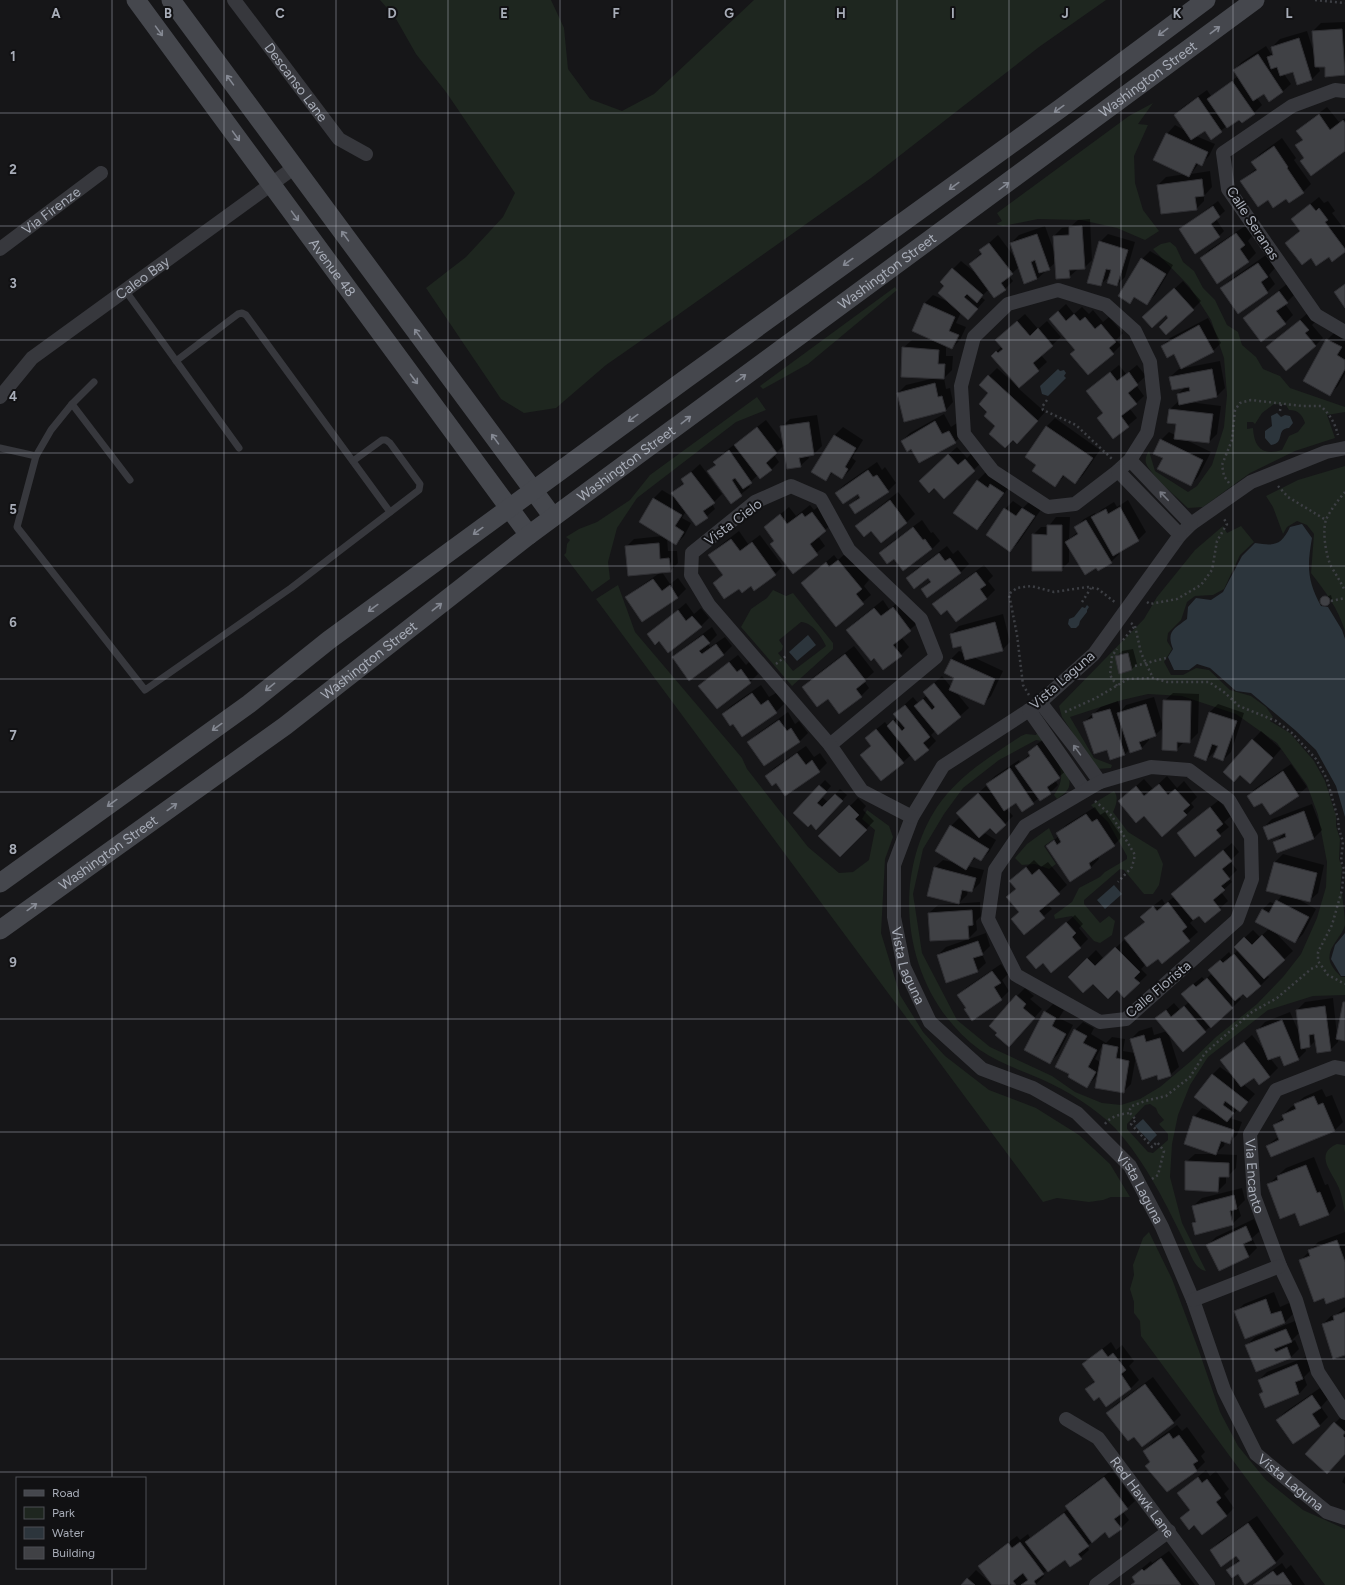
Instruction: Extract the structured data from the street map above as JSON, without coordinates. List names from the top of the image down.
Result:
{
  "streets": {
    "main road": ["Washington Street", "Avenue 48"],
    "street": [
      "Descanso Lane",
      "Via Firenze",
      "Calle Seranas",
      "Caleo Bay",
      "Vista Cielo",
      "Vista Laguna",
      "Calle Florista",
      "Via Encanto",
      "Red Hawk Lane"
    ]
  },
  "crossings": [
    ["Washington Street", "Avenue 48"],
    ["Avenue 48", "Caleo Bay"],
    ["Vista Cielo", "Vista Laguna"]
  ],
  "legend": [
    "Road",
    "Park",
    "Water",
    "Building"
  ],
  "grid": {
    "columns": [
      "A",
      "B",
      "C",
      "D",
      "E",
      "F",
      "G",
      "H",
      "I",
      "J",
      "K",
      "L"
    ],
    "rows": [
      "1",
      "2",
      "3",
      "4",
      "5",
      "6",
      "7",
      "8",
      "9"
    ]
  }
}
